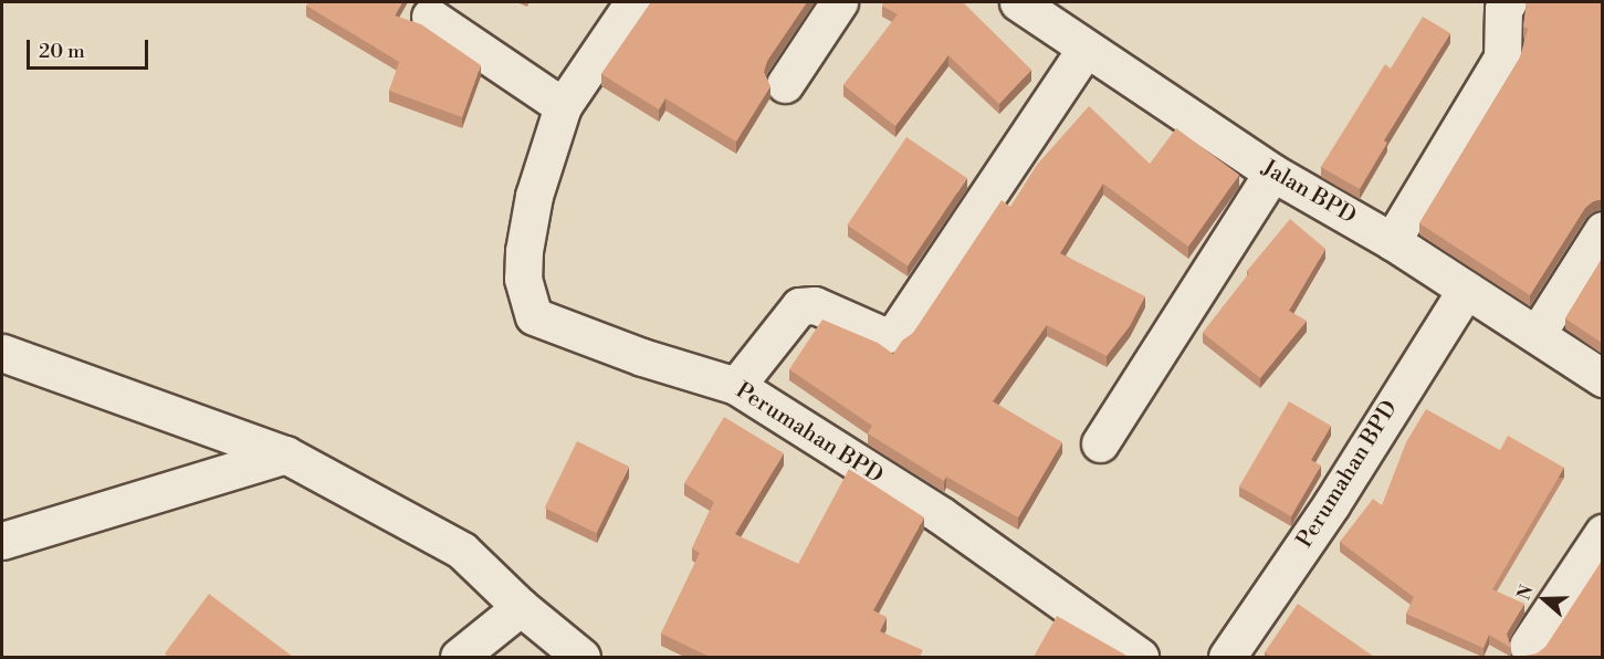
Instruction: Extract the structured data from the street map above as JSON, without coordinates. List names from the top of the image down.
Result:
{
  "streets": {
    "street": ["Jalan BPD", "Perumahan BPD"]
  },
  "crossings": [
    ["Jalan BPD", "Perumahan BPD"]
  ],
  "scale_bar": "20 m",
  "north": "left"
}
